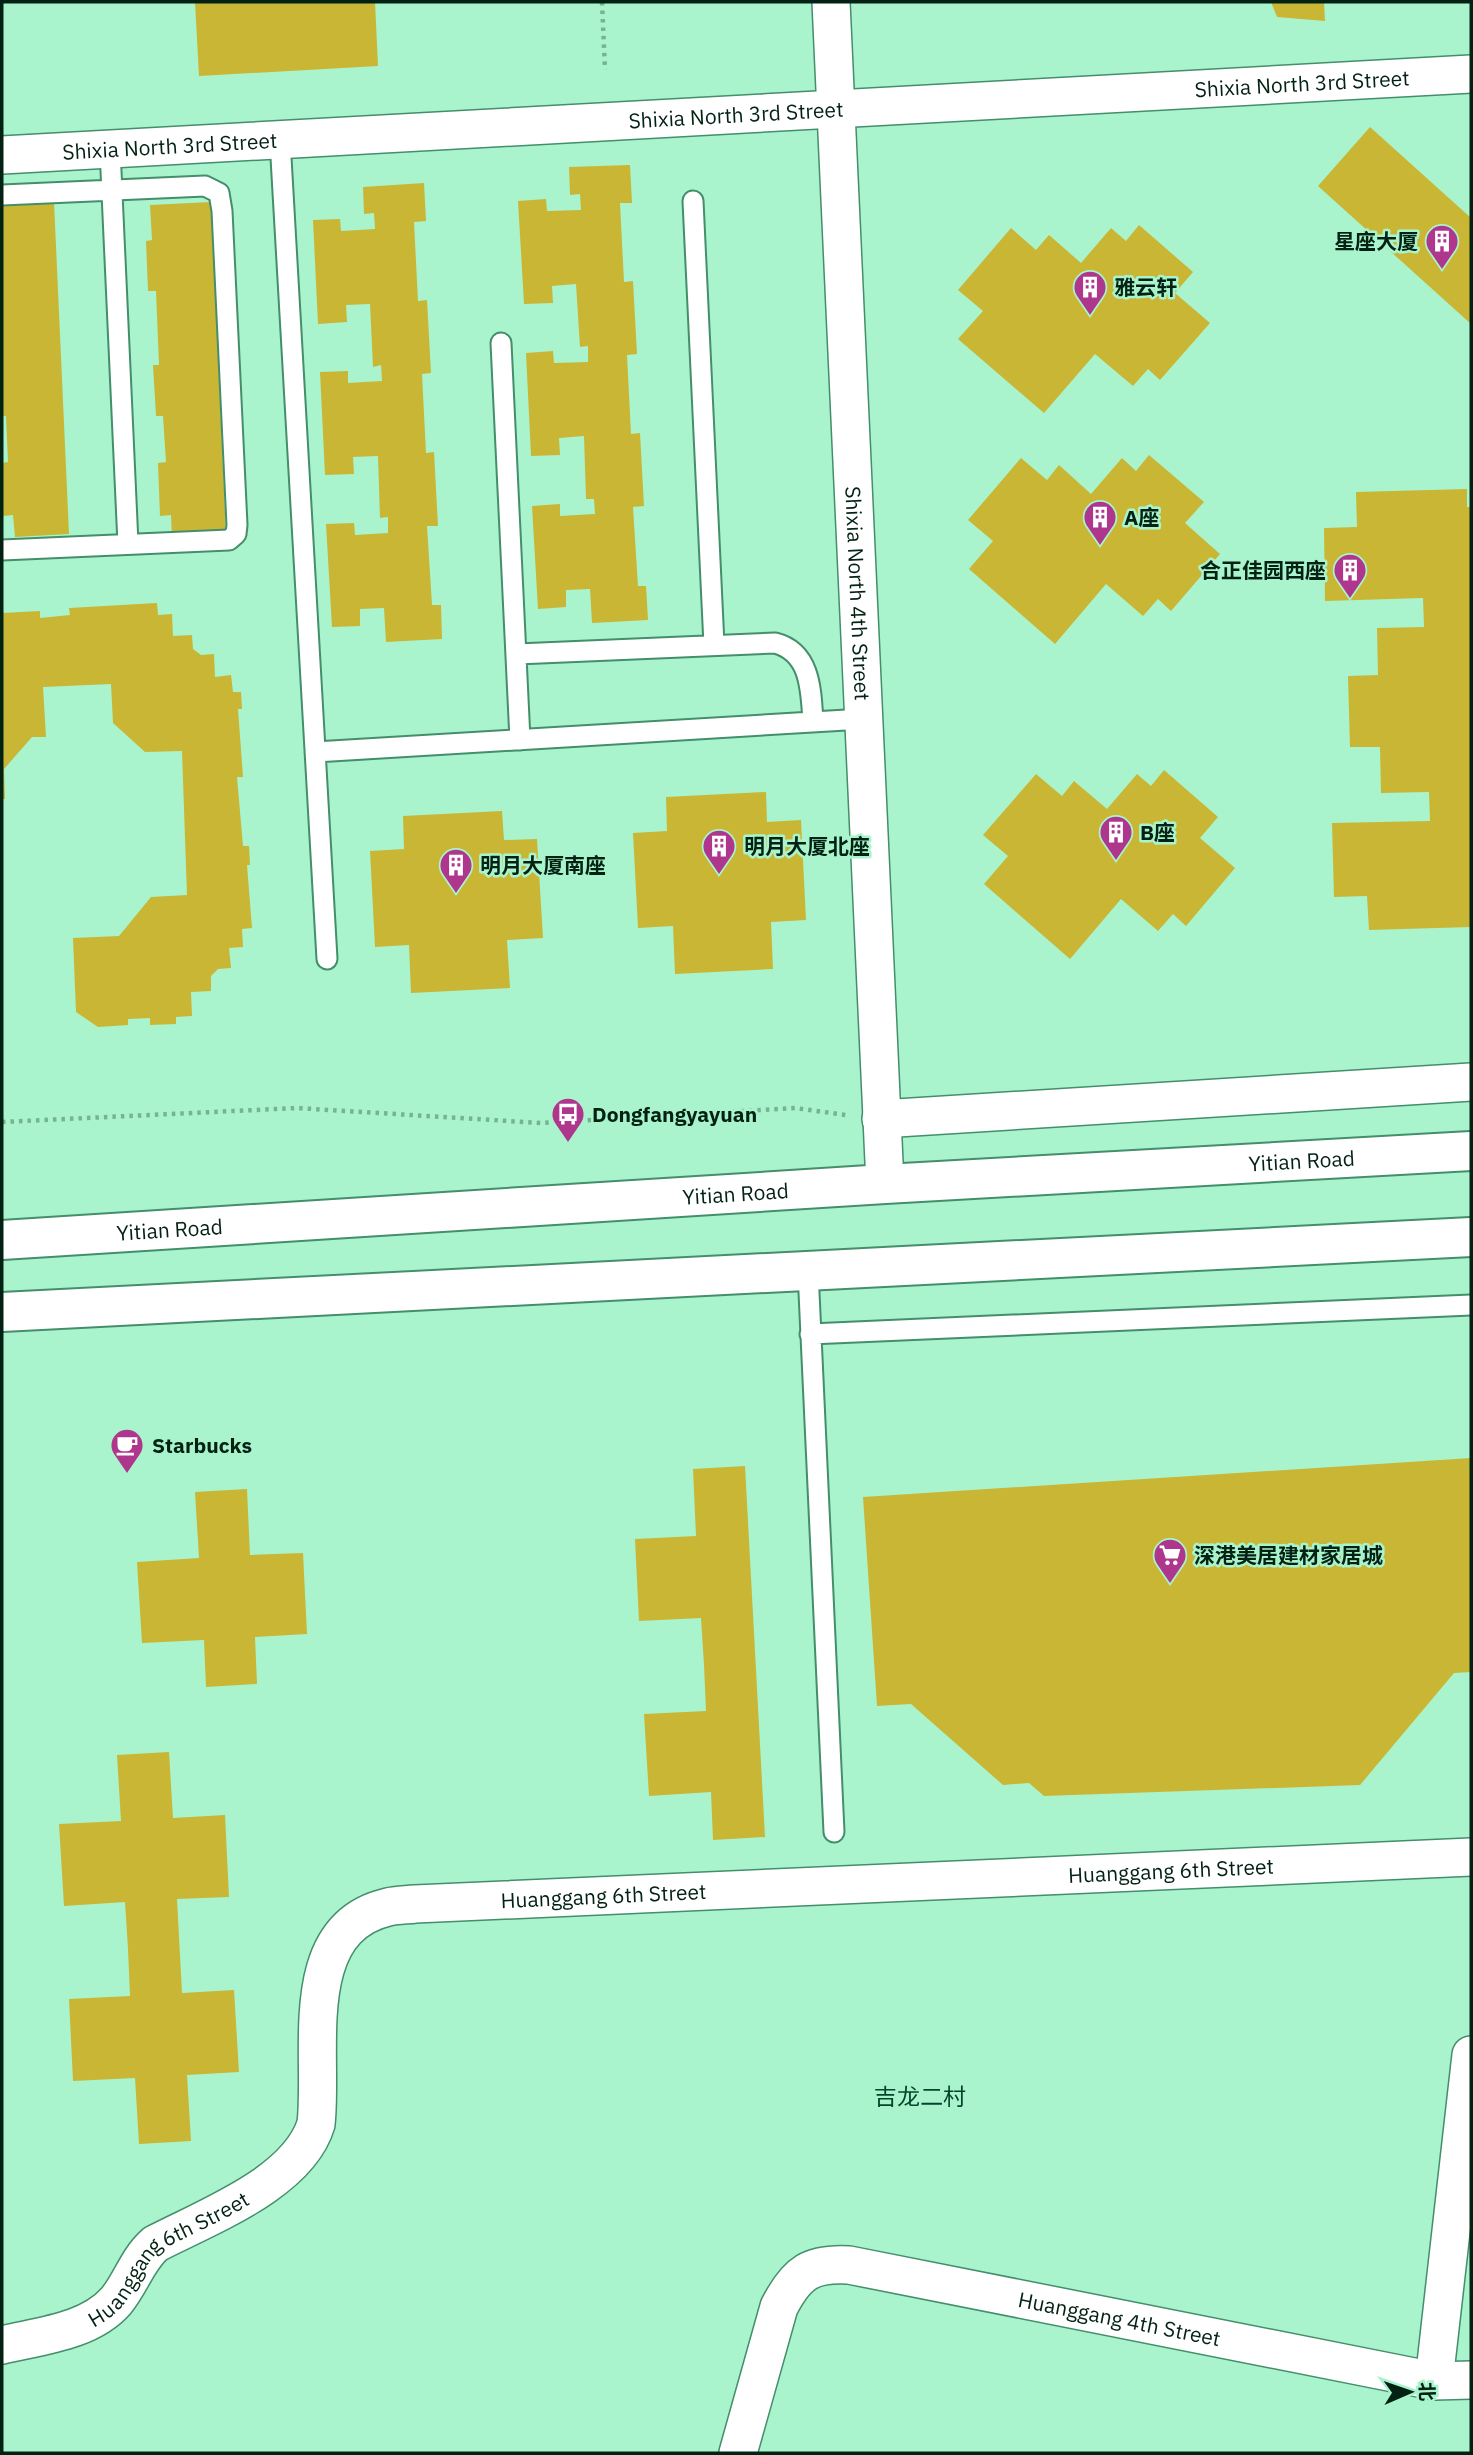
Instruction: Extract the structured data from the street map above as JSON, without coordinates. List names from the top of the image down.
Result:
{
  "streets": {
    "main road": ["Yitian Road"],
    "street": [
      "Shixia North 3rd Street",
      "Shixia North 4th Street",
      "Huanggang 6th Street",
      "Huanggang 4th Street"
    ]
  },
  "crossings": [
    ["Shixia North 3rd Street", "Shixia North 4th Street"],
    ["Shixia North 4th Street", "Yitian Road"]
  ],
  "districts": ["吉龙二村"],
  "places": {
    "building": [
      "星座大厦",
      "雅云轩",
      "A座",
      "合正佳园西座",
      "B座",
      "明月大厦北座",
      "明月大厦南座"
    ],
    "bus stop": ["Dongfangyayuan"],
    "cafe": ["Starbucks"],
    "supermarket": ["深港美居建材家居城"]
  },
  "north": "right"
}
